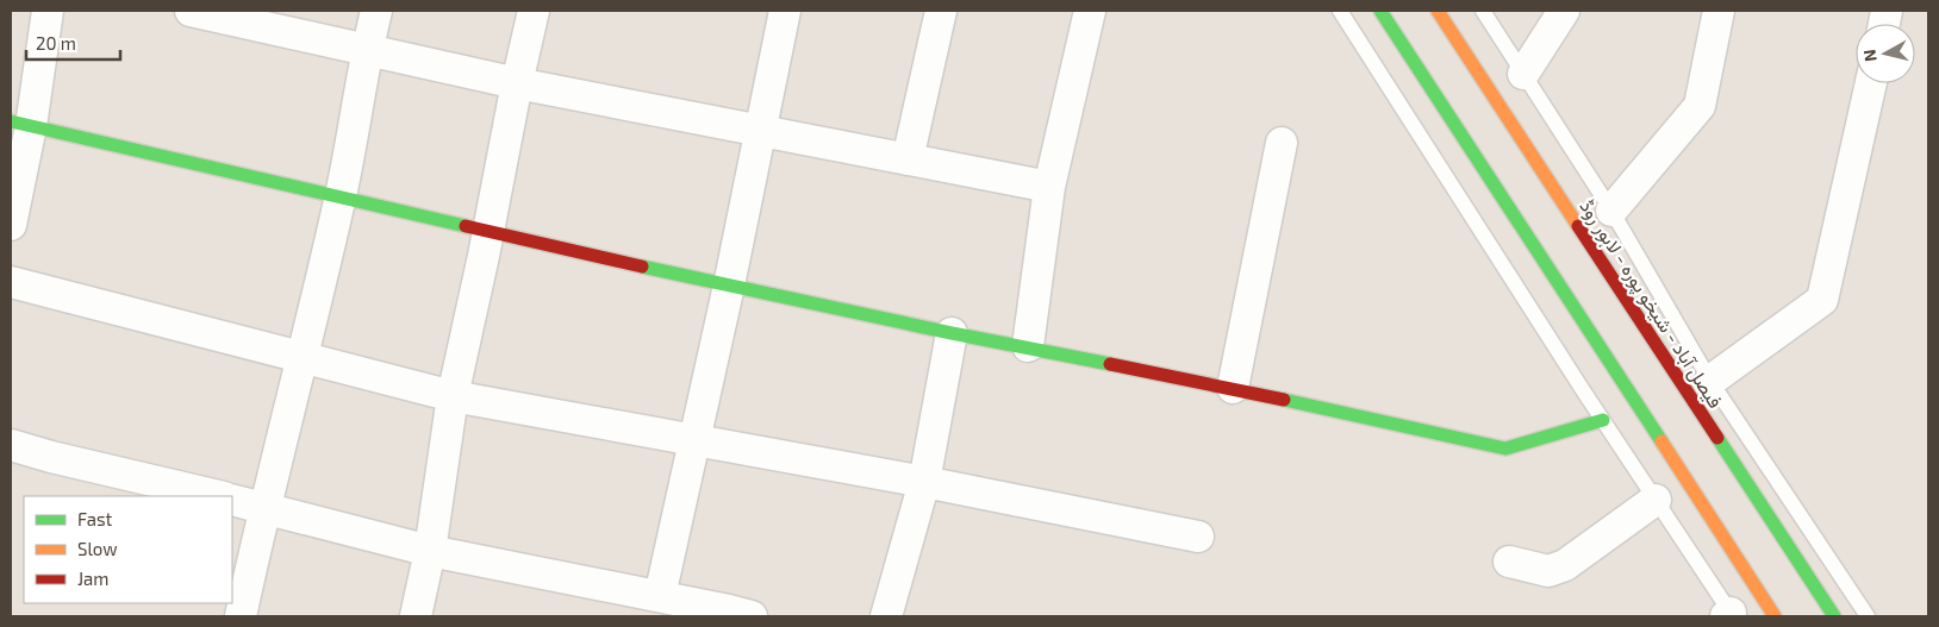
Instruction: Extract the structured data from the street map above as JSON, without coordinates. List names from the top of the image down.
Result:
{
  "streets": {
    "main road": ["فیصل آباد - شیخو پورہ - لاہور روڈ"]
  },
  "legend": ["Fast", "Slow", "Jam"],
  "scale_bar": "20 m",
  "north": "left"
}
